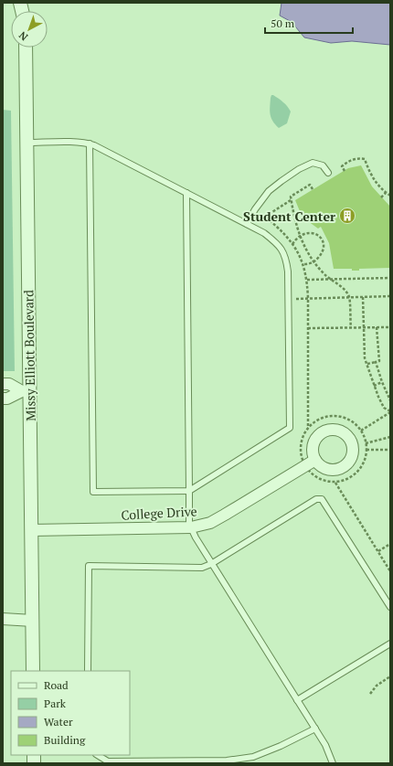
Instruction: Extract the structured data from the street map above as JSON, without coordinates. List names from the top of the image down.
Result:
{
  "streets": {
    "street": ["Missy Elliott Boulevard", "College Drive"]
  },
  "crossings": [
    ["Missy Elliott Boulevard", "College Drive"]
  ],
  "places": {
    "building": ["Student Center"]
  },
  "legend": [
    "Road",
    "Park",
    "Water",
    "Building"
  ],
  "scale_bar": "50 m",
  "north": "bottom left"
}
